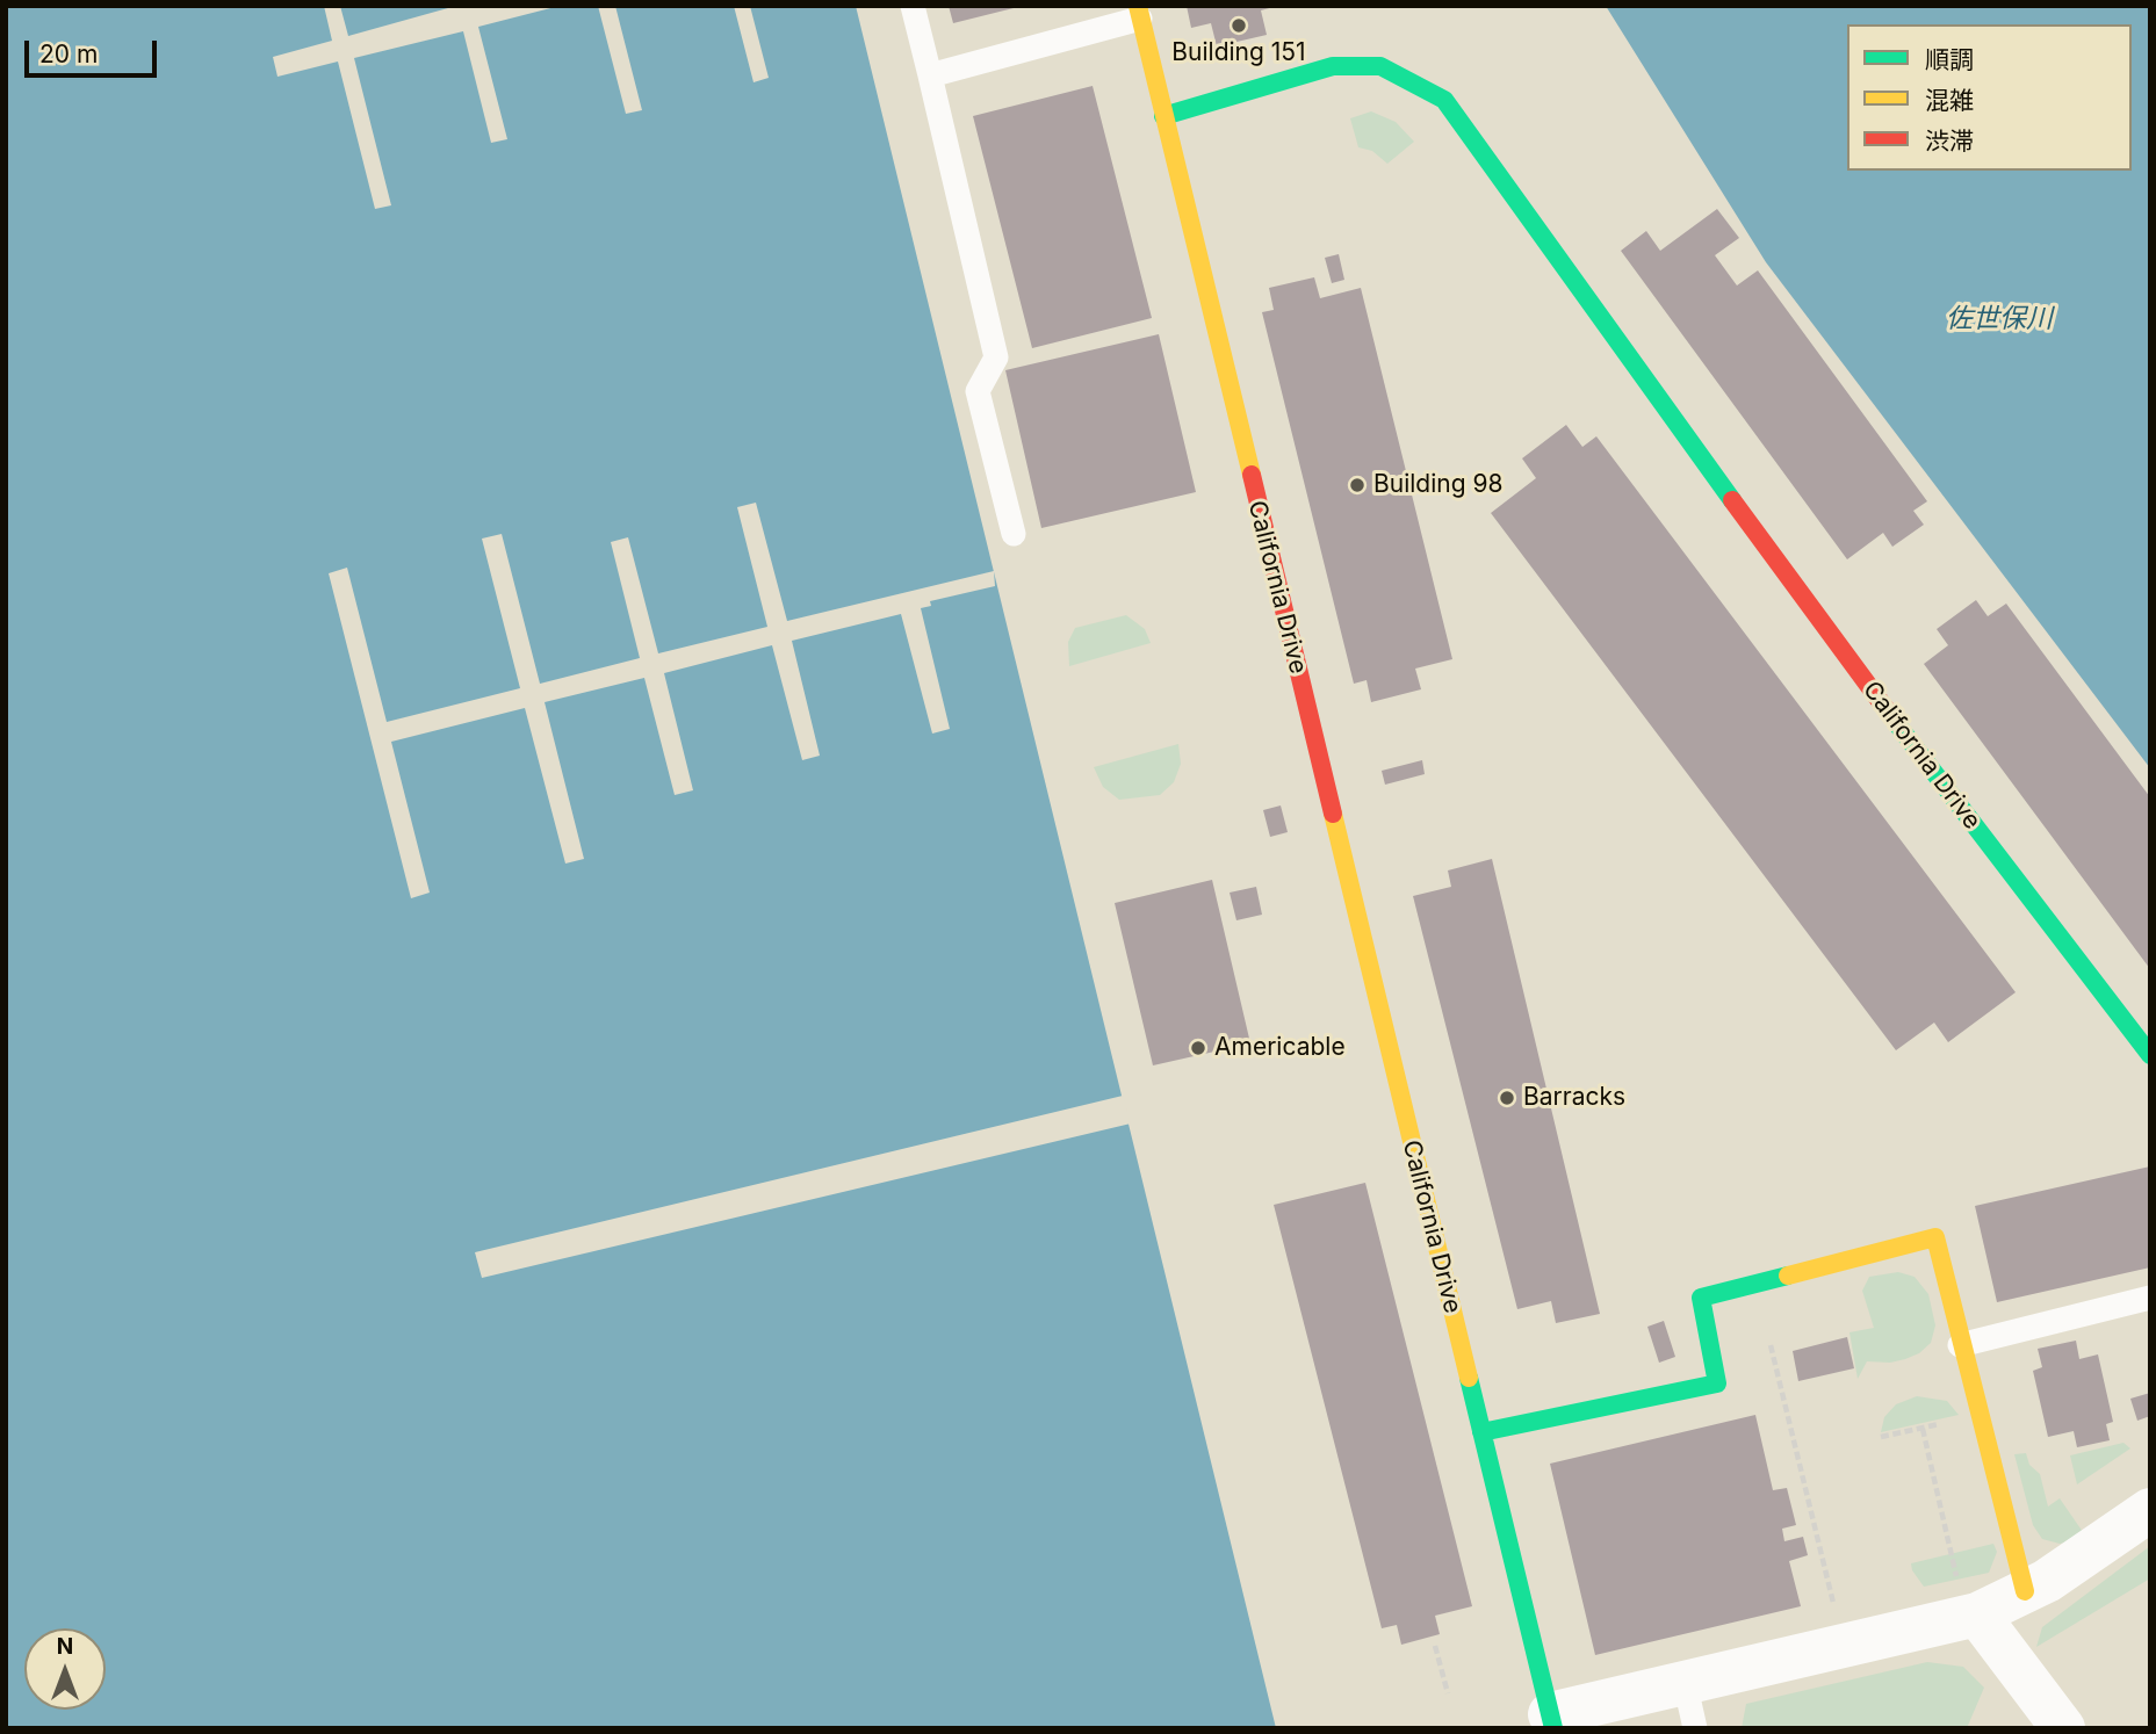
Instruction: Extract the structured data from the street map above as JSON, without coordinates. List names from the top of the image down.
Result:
{
  "streets": {
    "street": ["California Drive"]
  },
  "water": ["佐世保川"],
  "places": [
    "Building 151",
    "Building 98",
    "Americable",
    "Barracks"
  ],
  "legend": ["順調", "混雑", "渋滞"],
  "scale_bar": "20 m",
  "north": "top"
}
